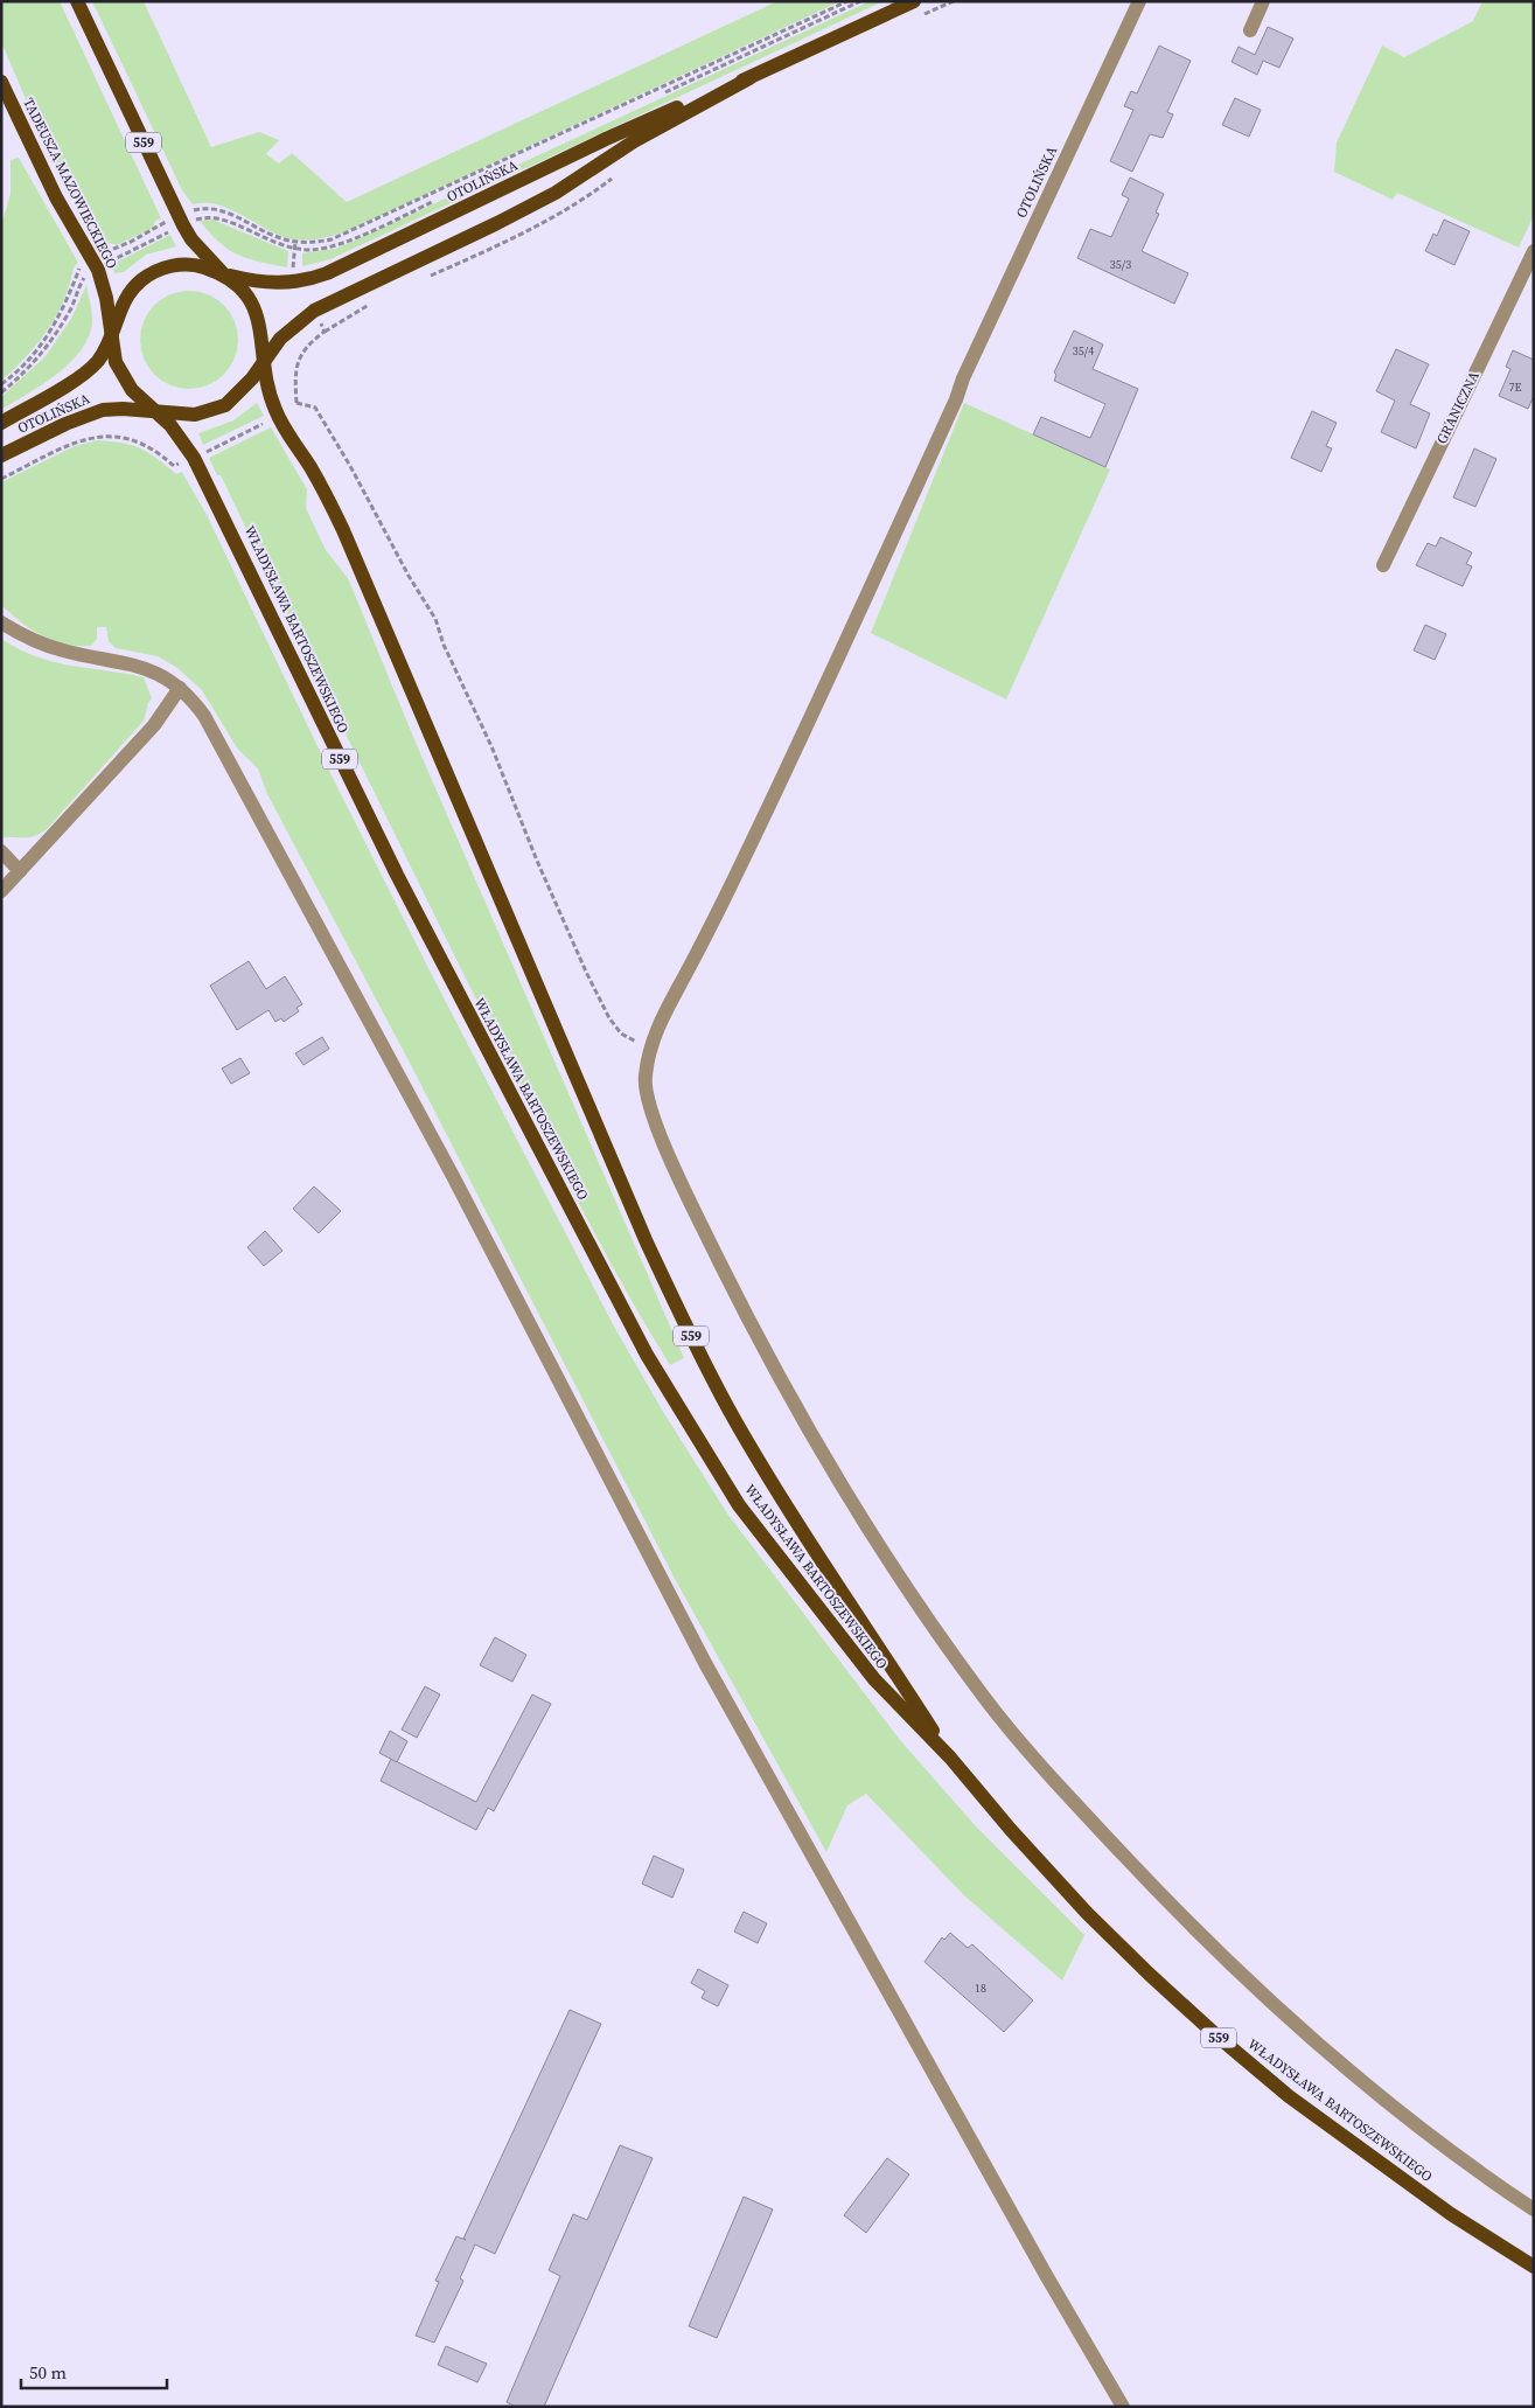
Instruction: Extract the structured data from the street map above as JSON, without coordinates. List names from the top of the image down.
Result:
{
  "streets": {
    "main road": [
      "559",
      "OTOLIŃSKA",
      "TADEUSZA MAZOWIECKIEGO",
      "WŁADYSŁAWA BARTOSZEWSKIEGO"
    ],
    "street": ["GRANICZNA"]
  },
  "crossings": [
    ["559", "OTOLIŃSKA"],
    ["559", "TADEUSZA MAZOWIECKIEGO"],
    ["559", "WŁADYSŁAWA BARTOSZEWSKIEGO"],
    ["OTOLIŃSKA", "TADEUSZA MAZOWIECKIEGO"],
    ["OTOLIŃSKA", "WŁADYSŁAWA BARTOSZEWSKIEGO"],
    ["TADEUSZA MAZOWIECKIEGO", "WŁADYSŁAWA BARTOSZEWSKIEGO"]
  ],
  "house_numbers": [
    "35/3",
    "35/4",
    "7E",
    "18"
  ],
  "scale_bar": "50 m"
}
